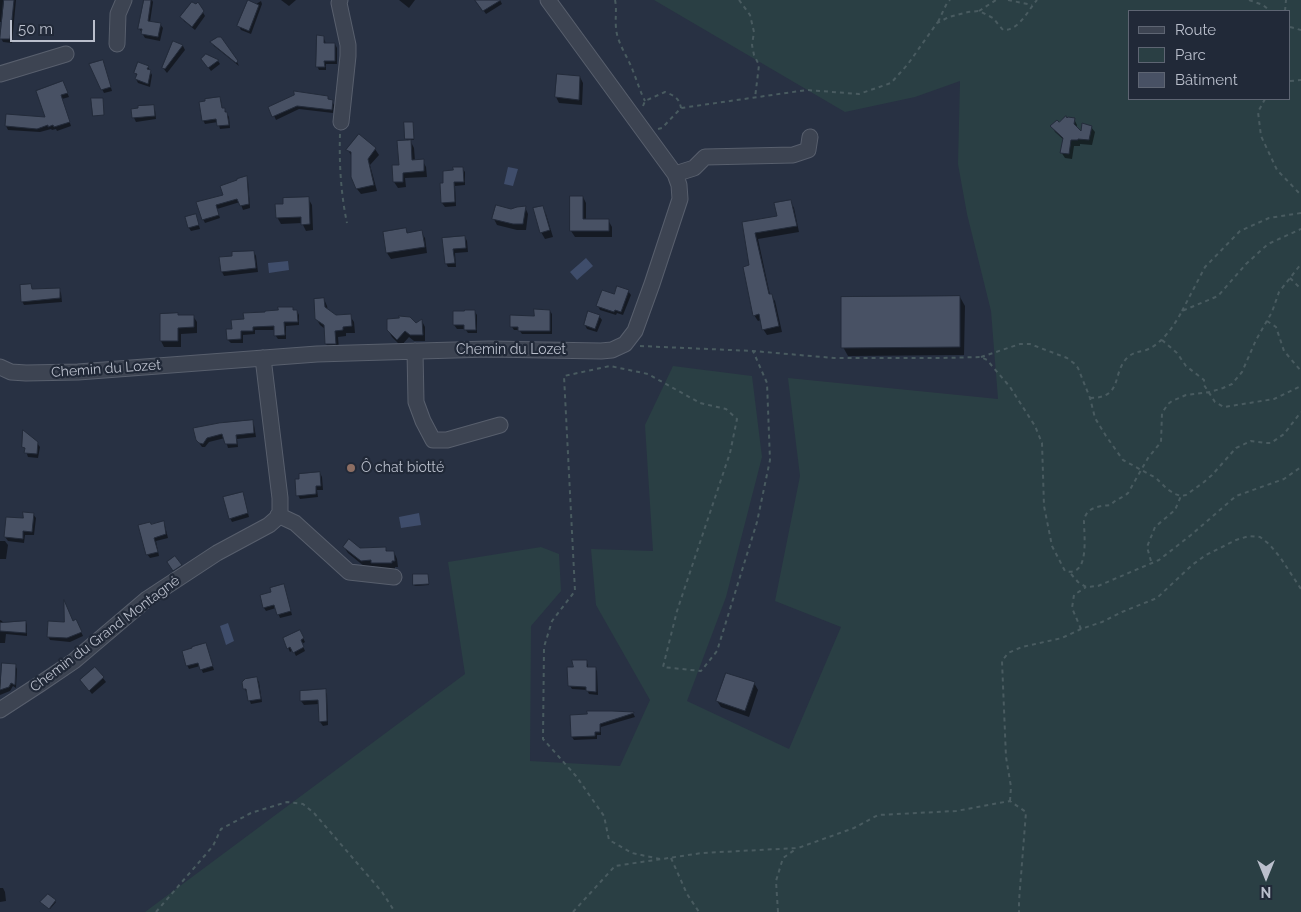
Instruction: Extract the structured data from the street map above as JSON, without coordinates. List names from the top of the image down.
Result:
{
  "streets": {
    "street": ["Chemin du Lozet", "Chemin du Grand Montagné"]
  },
  "places": ["Ô chat biotté"],
  "legend": ["Route", "Parc", "Bâtiment"],
  "scale_bar": "50 m",
  "north": "bottom"
}
